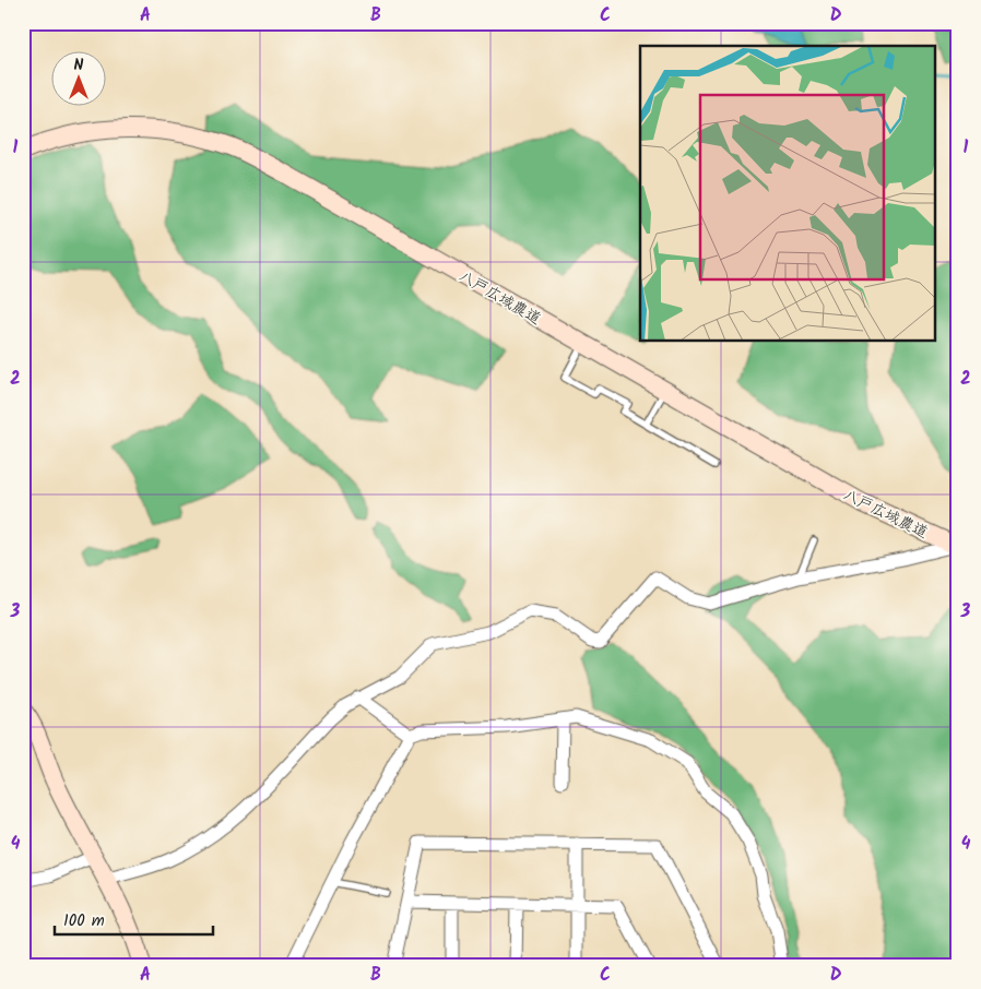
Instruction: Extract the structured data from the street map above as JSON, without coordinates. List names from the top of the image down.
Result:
{
  "streets": {
    "street": ["八戸広域農道"]
  },
  "scale_bar": "100 m",
  "north": "top",
  "grid": {
    "columns": [
      "A",
      "B",
      "C",
      "D"
    ],
    "rows": [
      "1",
      "2",
      "3",
      "4"
    ]
  }
}
